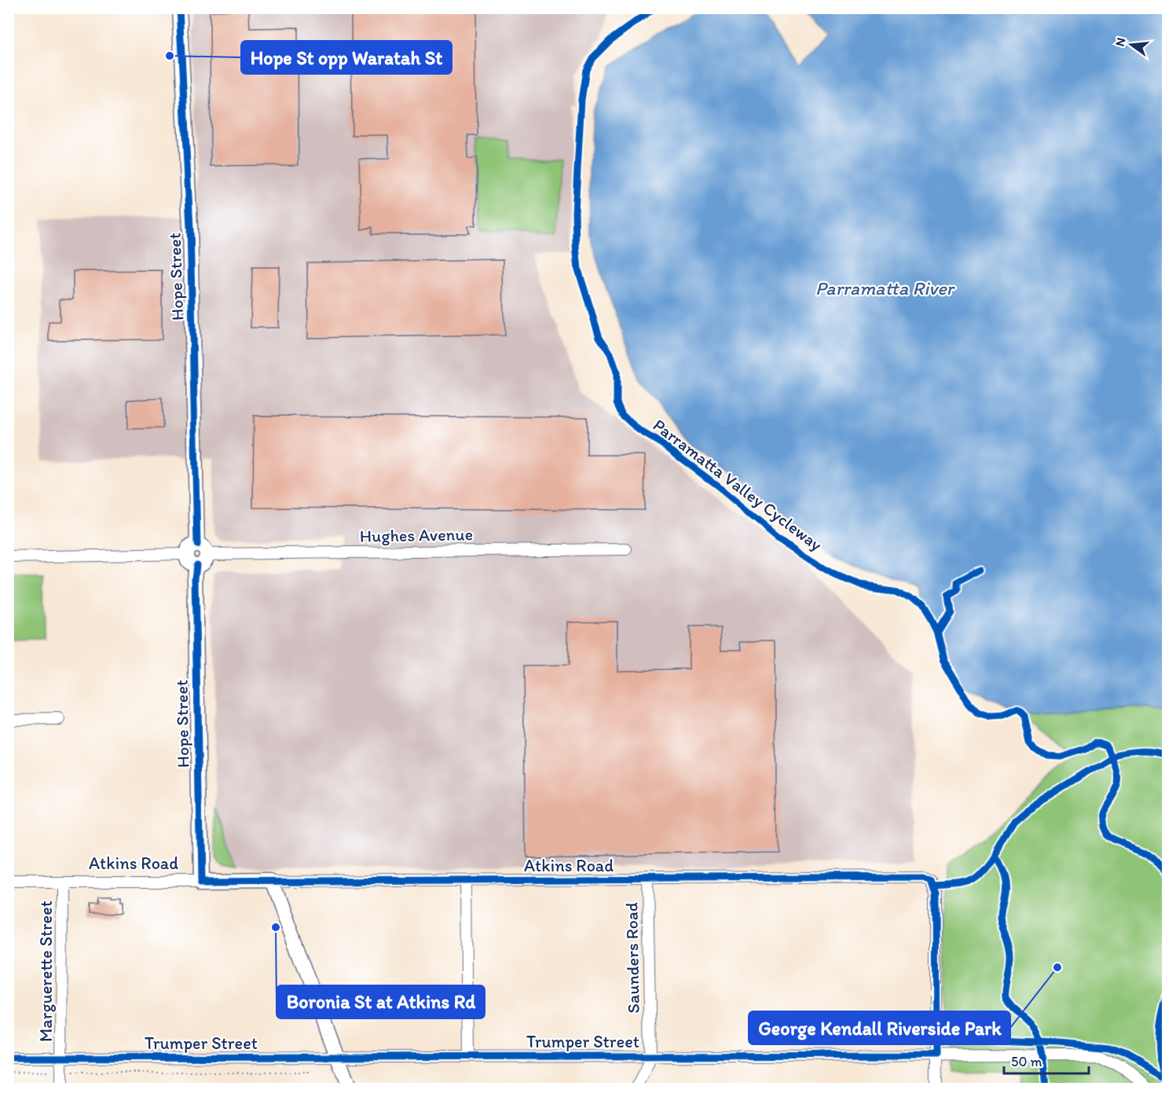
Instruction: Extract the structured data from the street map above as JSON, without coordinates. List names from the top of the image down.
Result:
{
  "streets": {
    "street": [
      "Hope Street",
      "Hughes Avenue",
      "Atkins Road",
      "Saunders Road",
      "Marguerette Street",
      "Trumper Street"
    ],
    "cycle path": ["Parramatta Valley Cycleway"]
  },
  "crossings": [
    ["Hope Street", "Hughes Avenue"],
    ["Hope Street", "Atkins Road"],
    ["Atkins Road", "Saunders Road"],
    ["Atkins Road", "Marguerette Street"],
    ["Atkins Road", "Trumper Street"],
    ["Saunders Road", "Trumper Street"],
    ["Marguerette Street", "Trumper Street"]
  ],
  "water": ["Parramatta River"],
  "places": ["Hope St opp Waratah St", "Boronia St at Atkins Rd", "George Kendall Riverside Park"],
  "scale_bar": "50 m",
  "north": "left"
}
